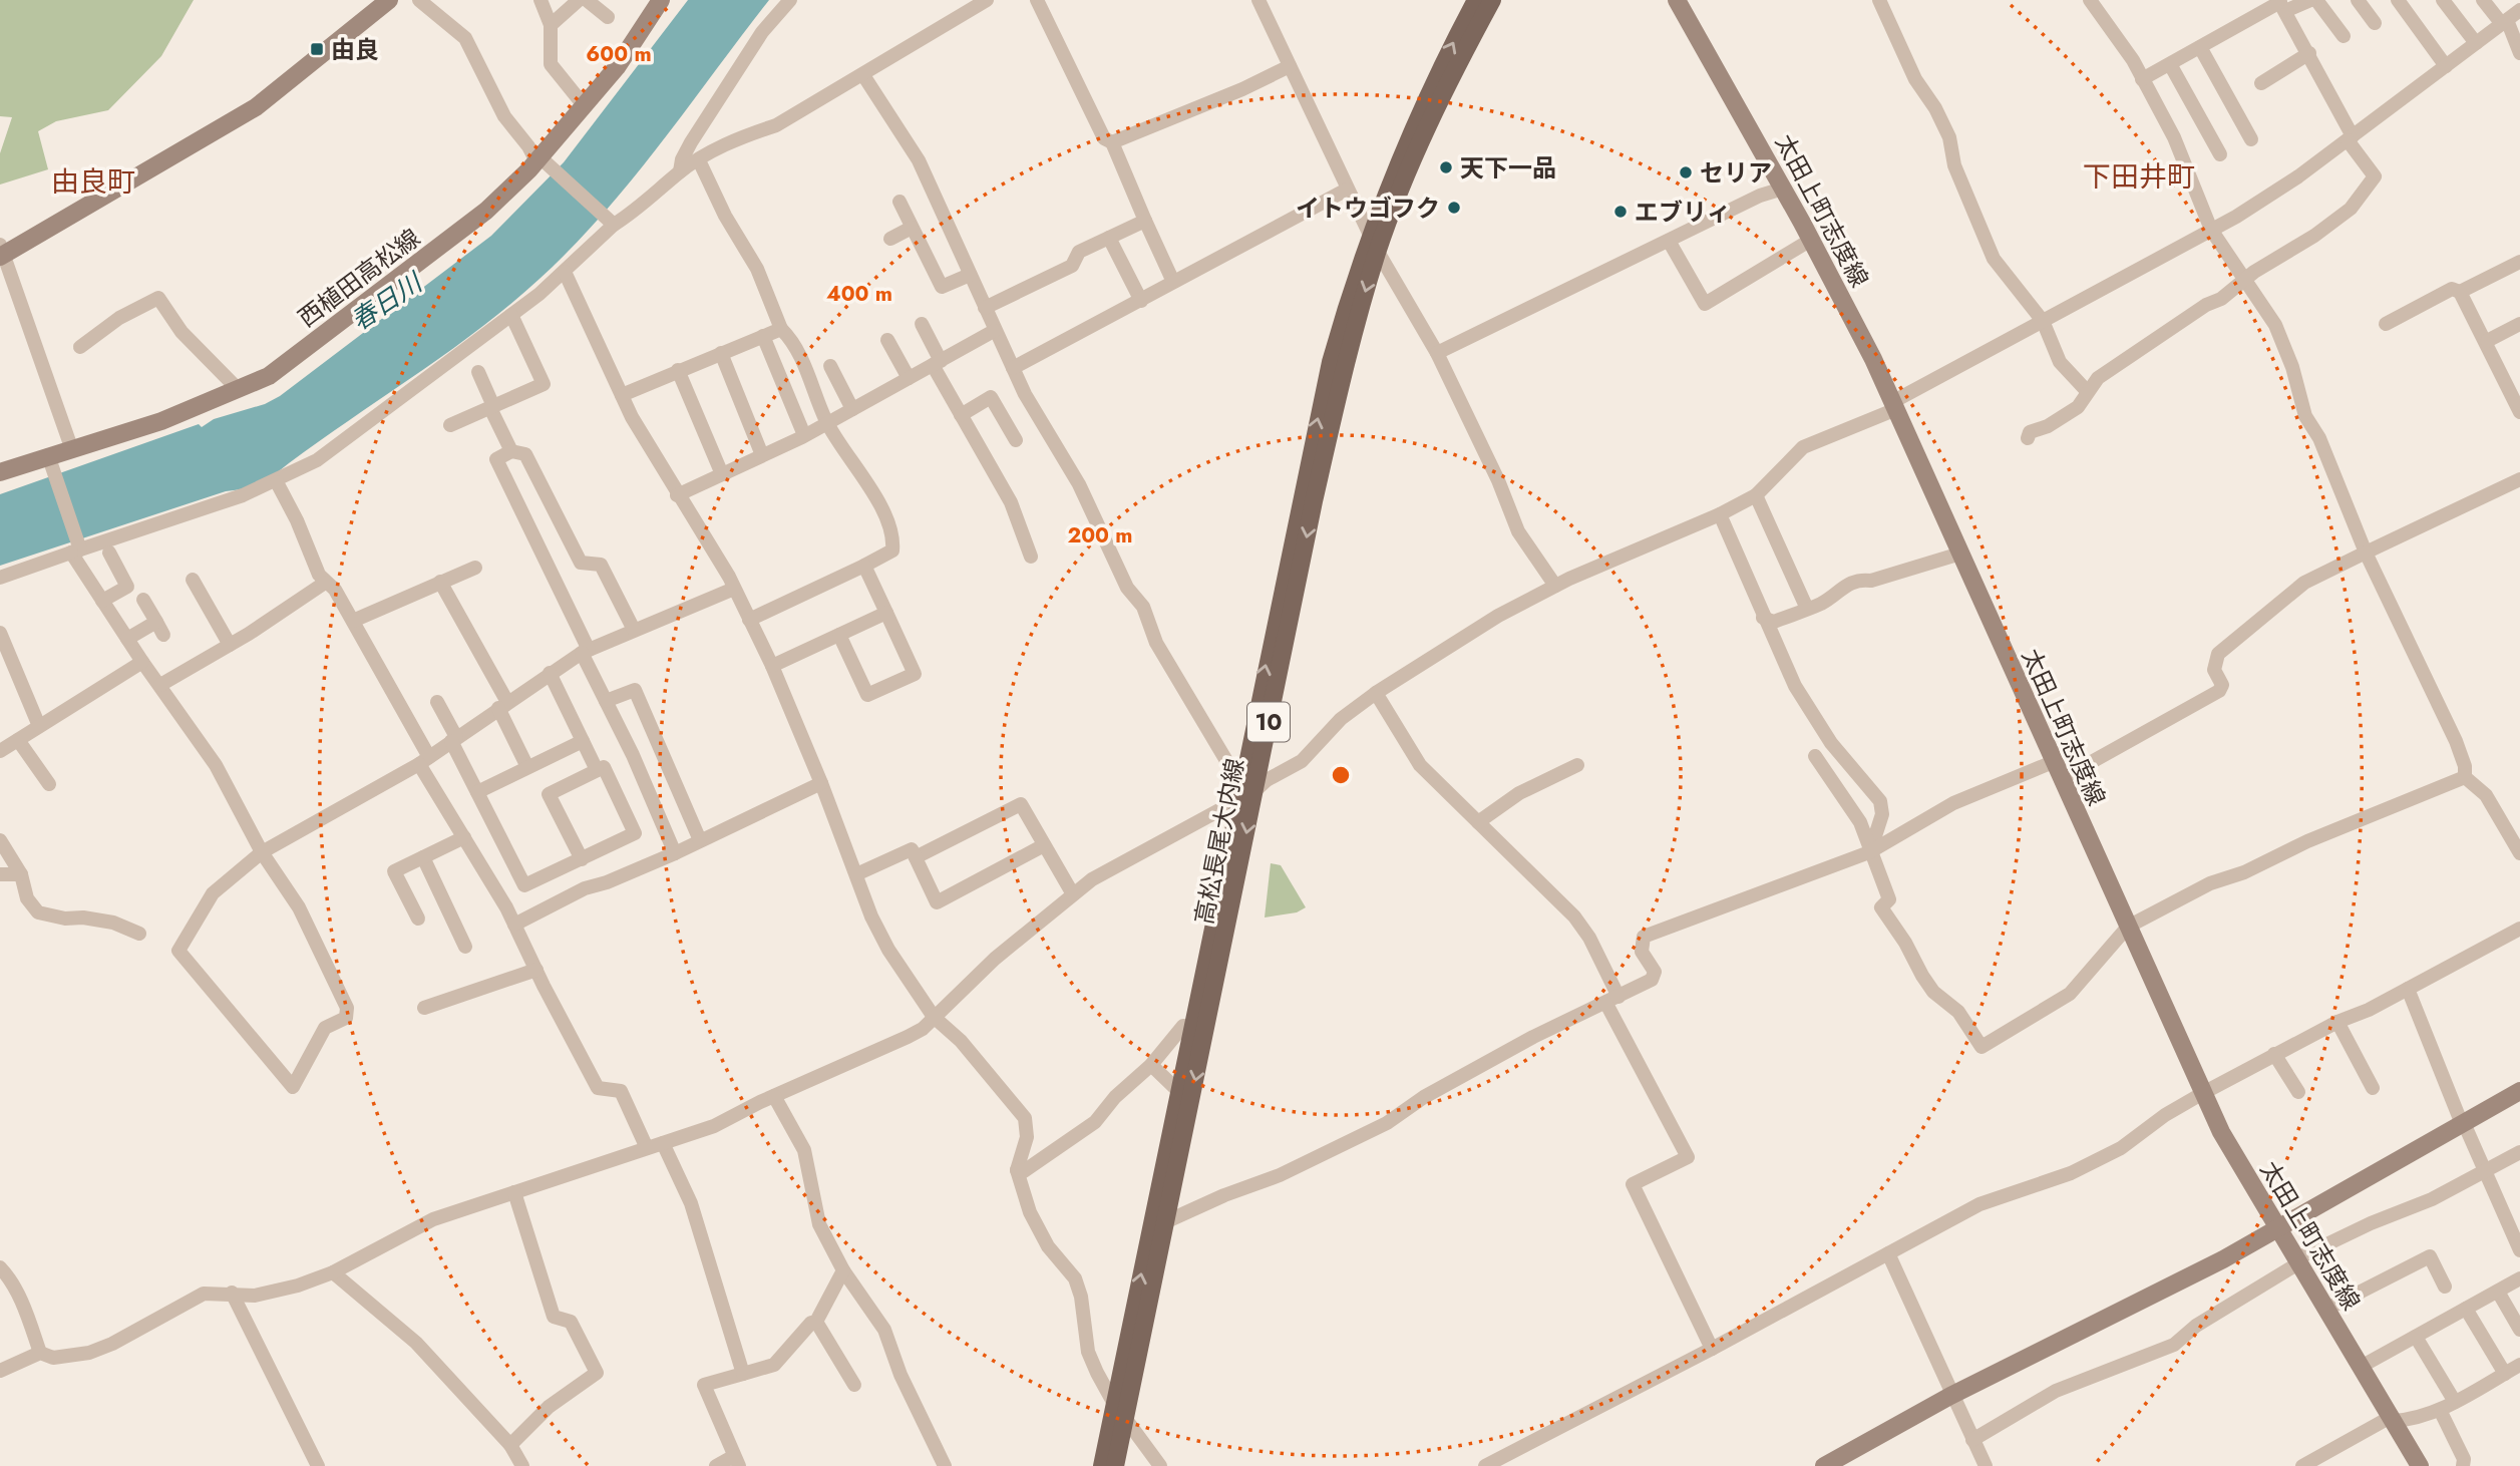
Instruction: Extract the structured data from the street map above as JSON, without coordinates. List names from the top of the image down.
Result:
{
  "streets": {
    "main road": [
      "太田上町志度線",
      "西植田高松線",
      "10",
      "高松長尾大内線"
    ]
  },
  "districts": ["下田井町", "由良町"],
  "water": ["春日川"],
  "places": {
    "transit": ["由良"],
    "other": [
      "天下一品",
      "セリア",
      "イトウゴフク",
      "エブリィ"
    ]
  },
  "rings": ["600 m", "400 m", "200 m"]
}
